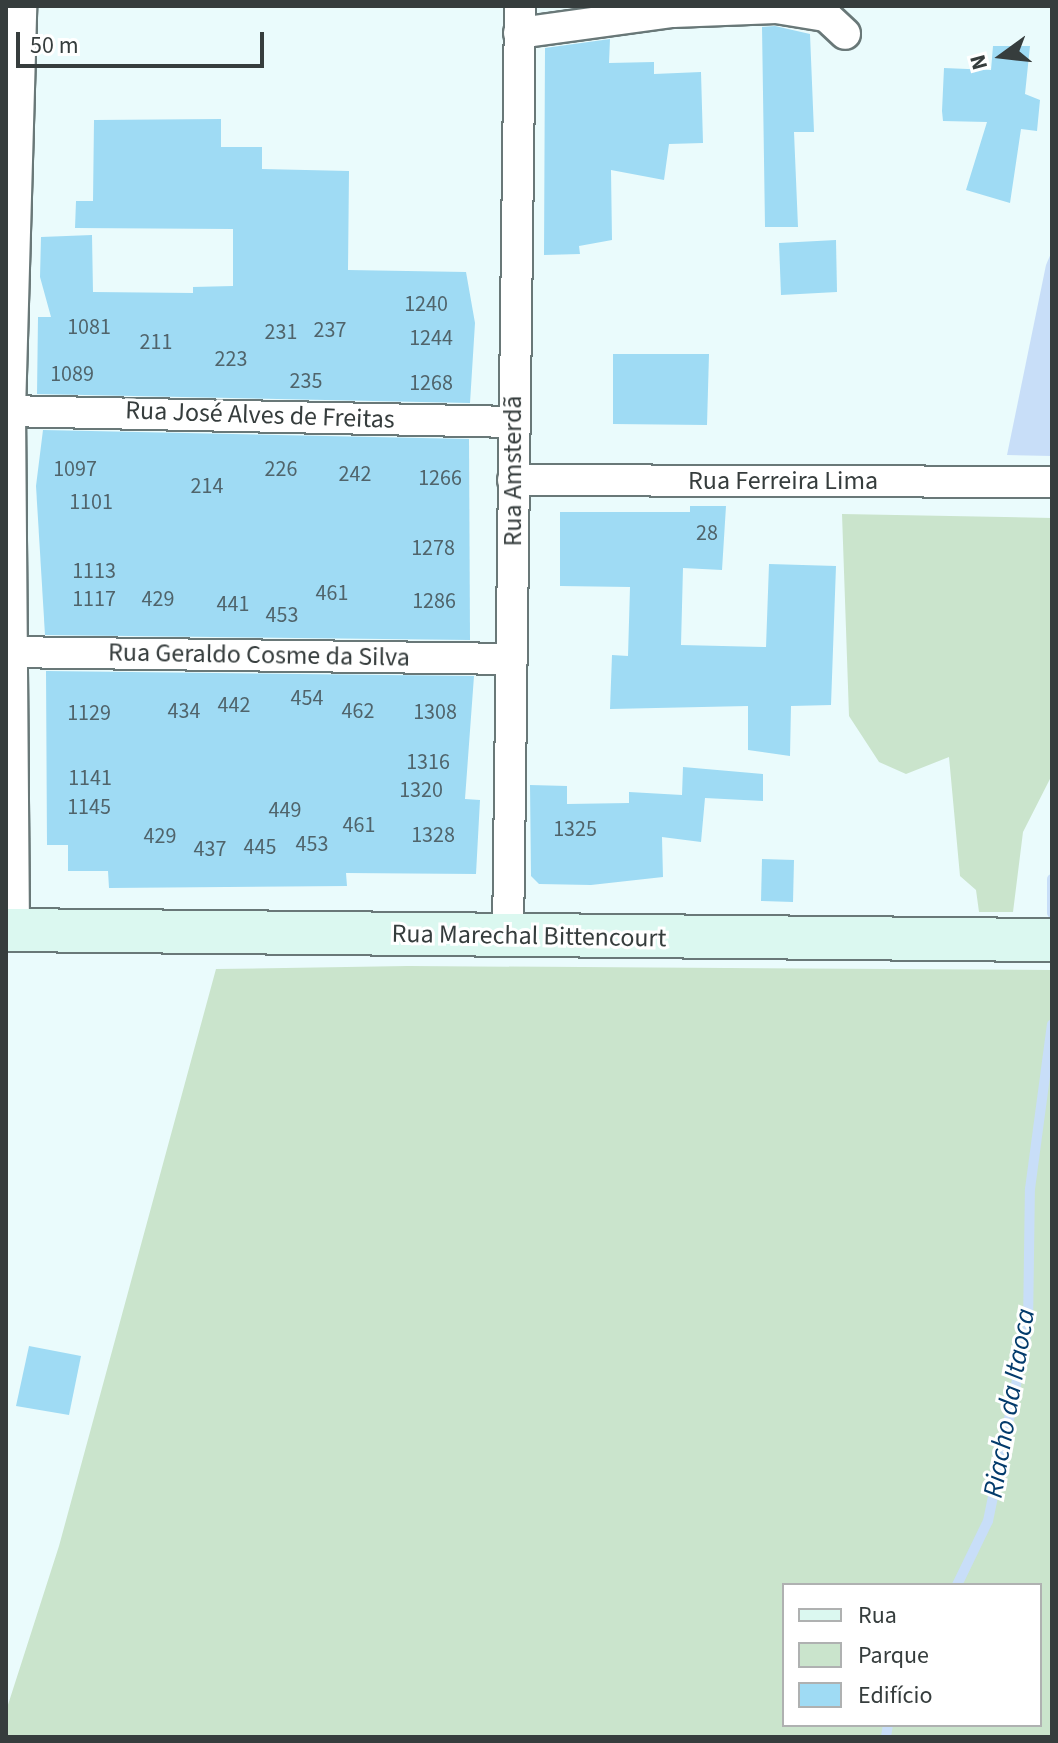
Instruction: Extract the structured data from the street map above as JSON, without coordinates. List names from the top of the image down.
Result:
{
  "streets": {
    "main road": ["Rua Marechal Bittencourt"],
    "street": [
      "Rua José Alves de Freitas",
      "Rua Amsterdã",
      "Rua Ferreira Lima",
      "Rua Geraldo Cosme da Silva"
    ]
  },
  "crossings": [
    ["Rua José Alves de Freitas", "Rua Amsterdã"],
    ["Rua Amsterdã", "Rua Ferreira Lima"],
    ["Rua Amsterdã", "Rua Geraldo Cosme da Silva"],
    ["Rua Amsterdã", "Rua Marechal Bittencourt"]
  ],
  "water": ["Riacho da Itaoca"],
  "house_numbers": [
    "1240",
    "1081",
    "237",
    "231",
    "1244",
    "211",
    "223",
    "1089",
    "235",
    "1268",
    "1097",
    "226",
    "242",
    "1266",
    "214",
    "1101",
    "28",
    "1278",
    "1113",
    "461",
    "1117",
    "429",
    "1286",
    "441",
    "453",
    "454",
    "442",
    "434",
    "462",
    "1308",
    "1129",
    "1316",
    "1141",
    "1320",
    "1145",
    "449",
    "461",
    "1325",
    "1328",
    "429",
    "453",
    "445",
    "437"
  ],
  "legend": ["Rua", "Parque", "Edifício"],
  "scale_bar": "50 m",
  "north": "left"
}
